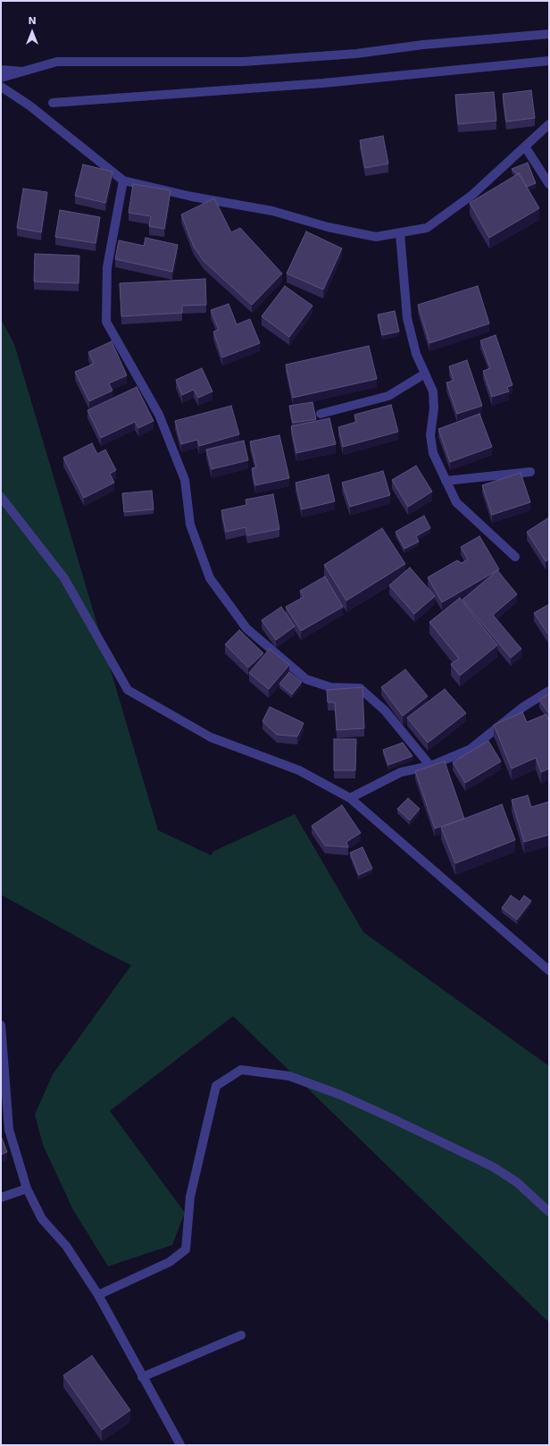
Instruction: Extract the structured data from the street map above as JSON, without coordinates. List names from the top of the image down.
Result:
{
  "north": "top"
}
